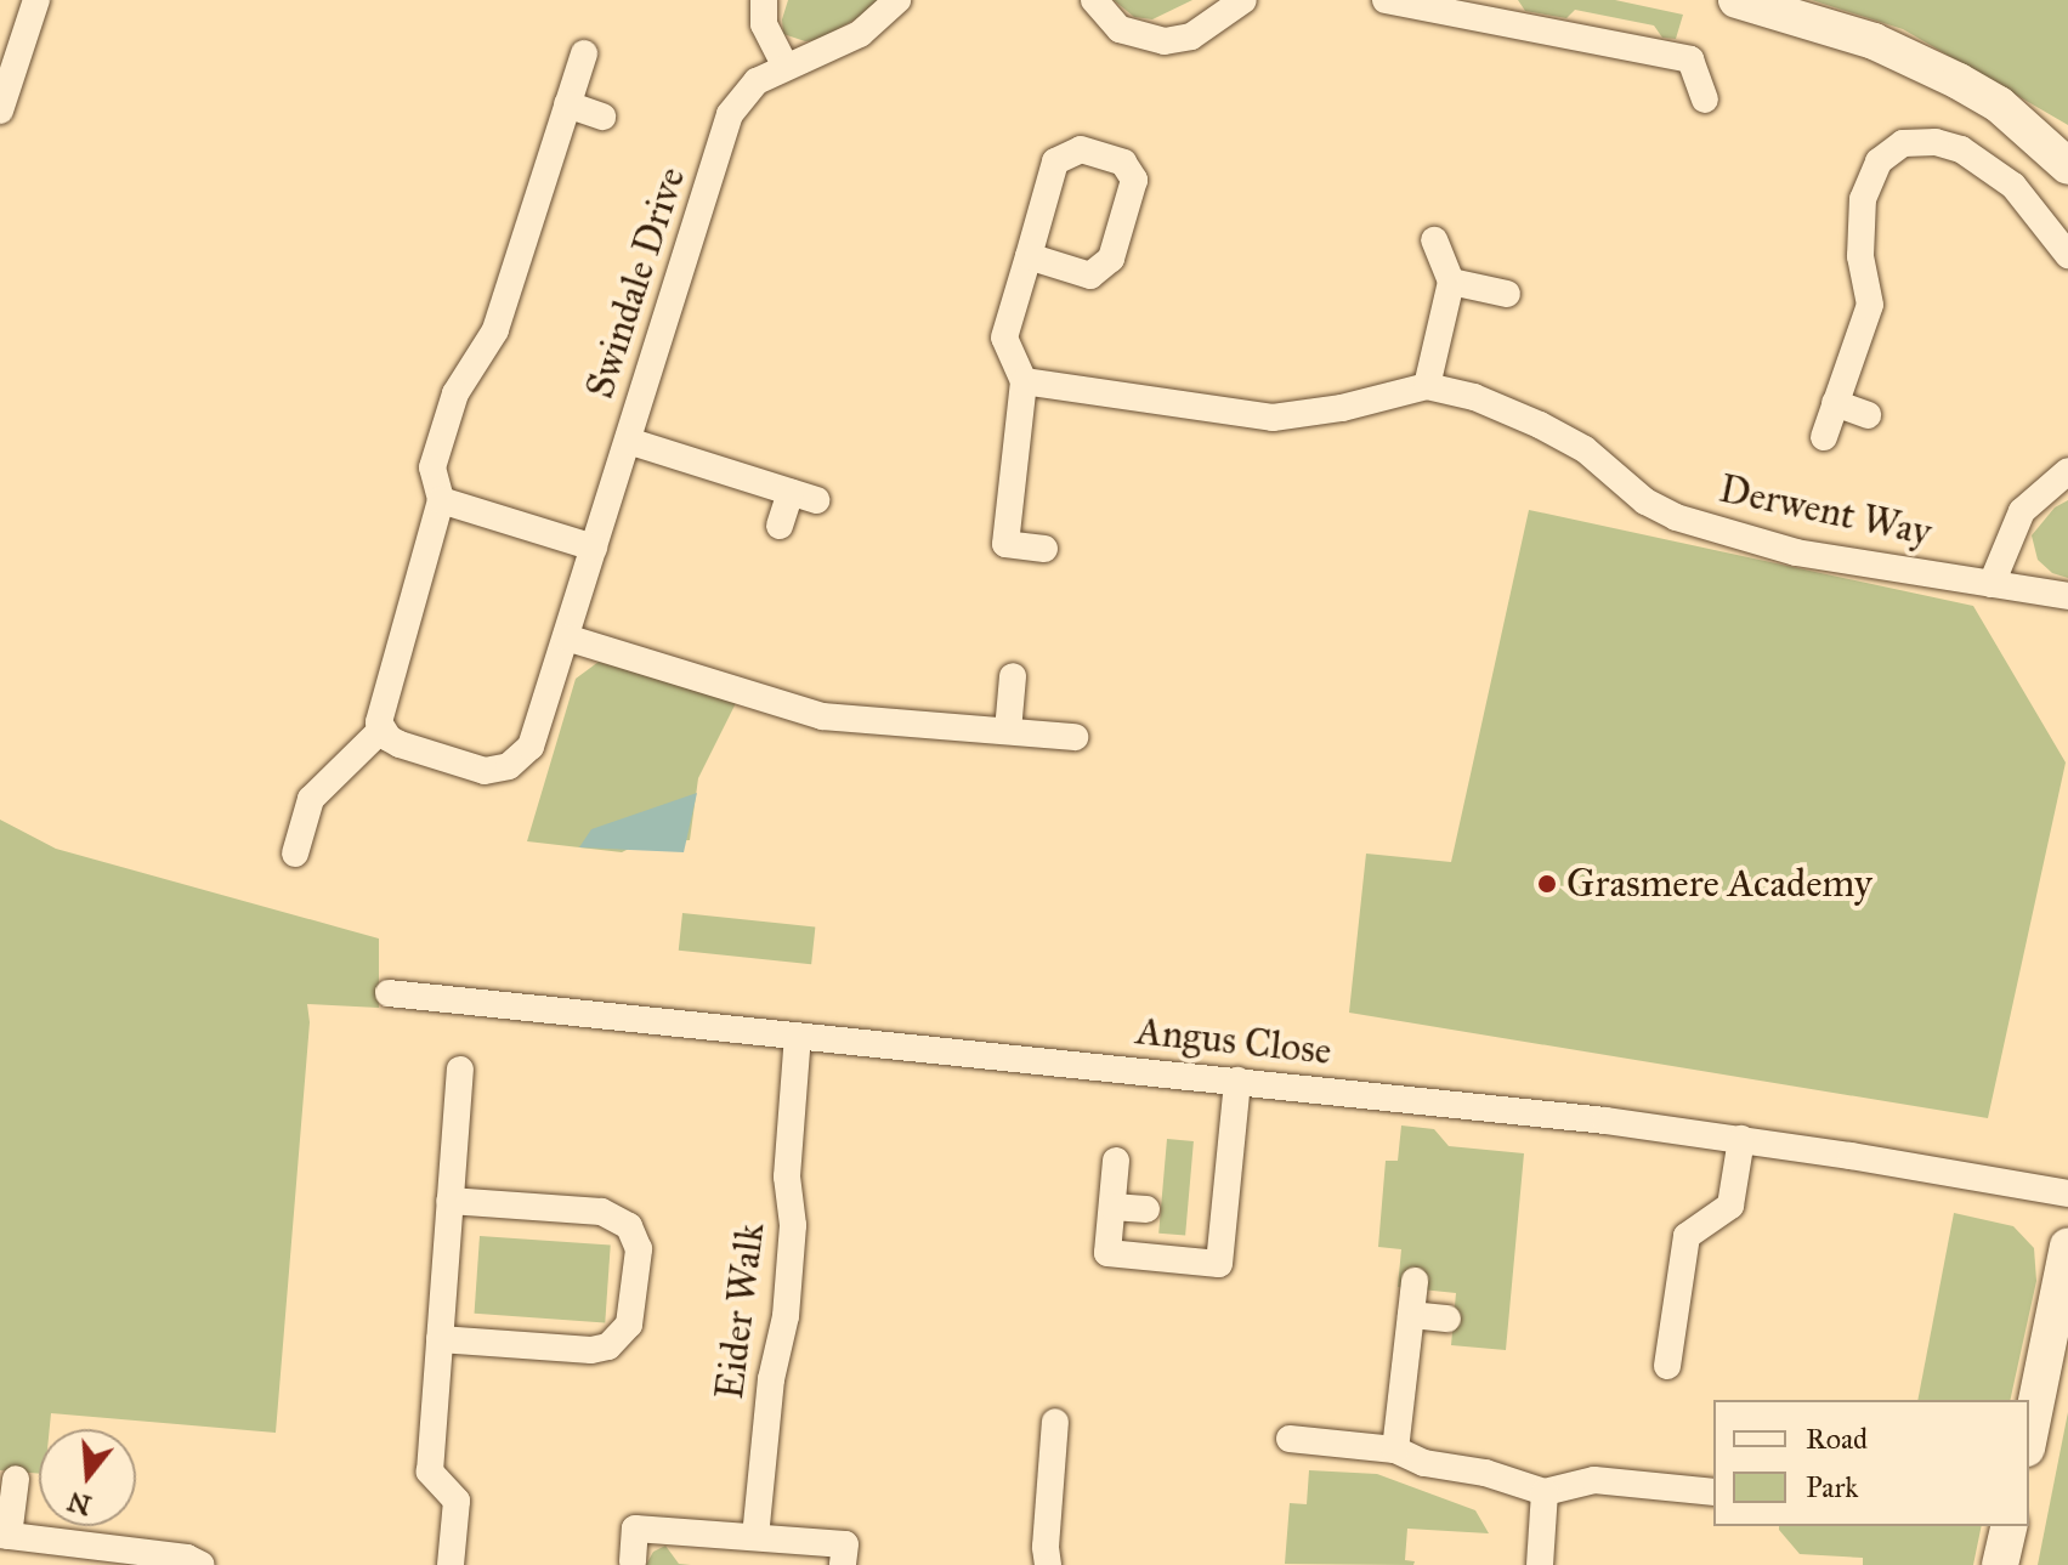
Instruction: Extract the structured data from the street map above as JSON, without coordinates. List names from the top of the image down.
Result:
{
  "streets": {
    "street": [
      "Swindale Drive",
      "Derwent Way",
      "Angus Close",
      "Eider Walk"
    ]
  },
  "crossings": [
    ["Angus Close", "Eider Walk"]
  ],
  "places": ["Grasmere Academy"],
  "legend": ["Road", "Park"],
  "north": "bottom"
}
